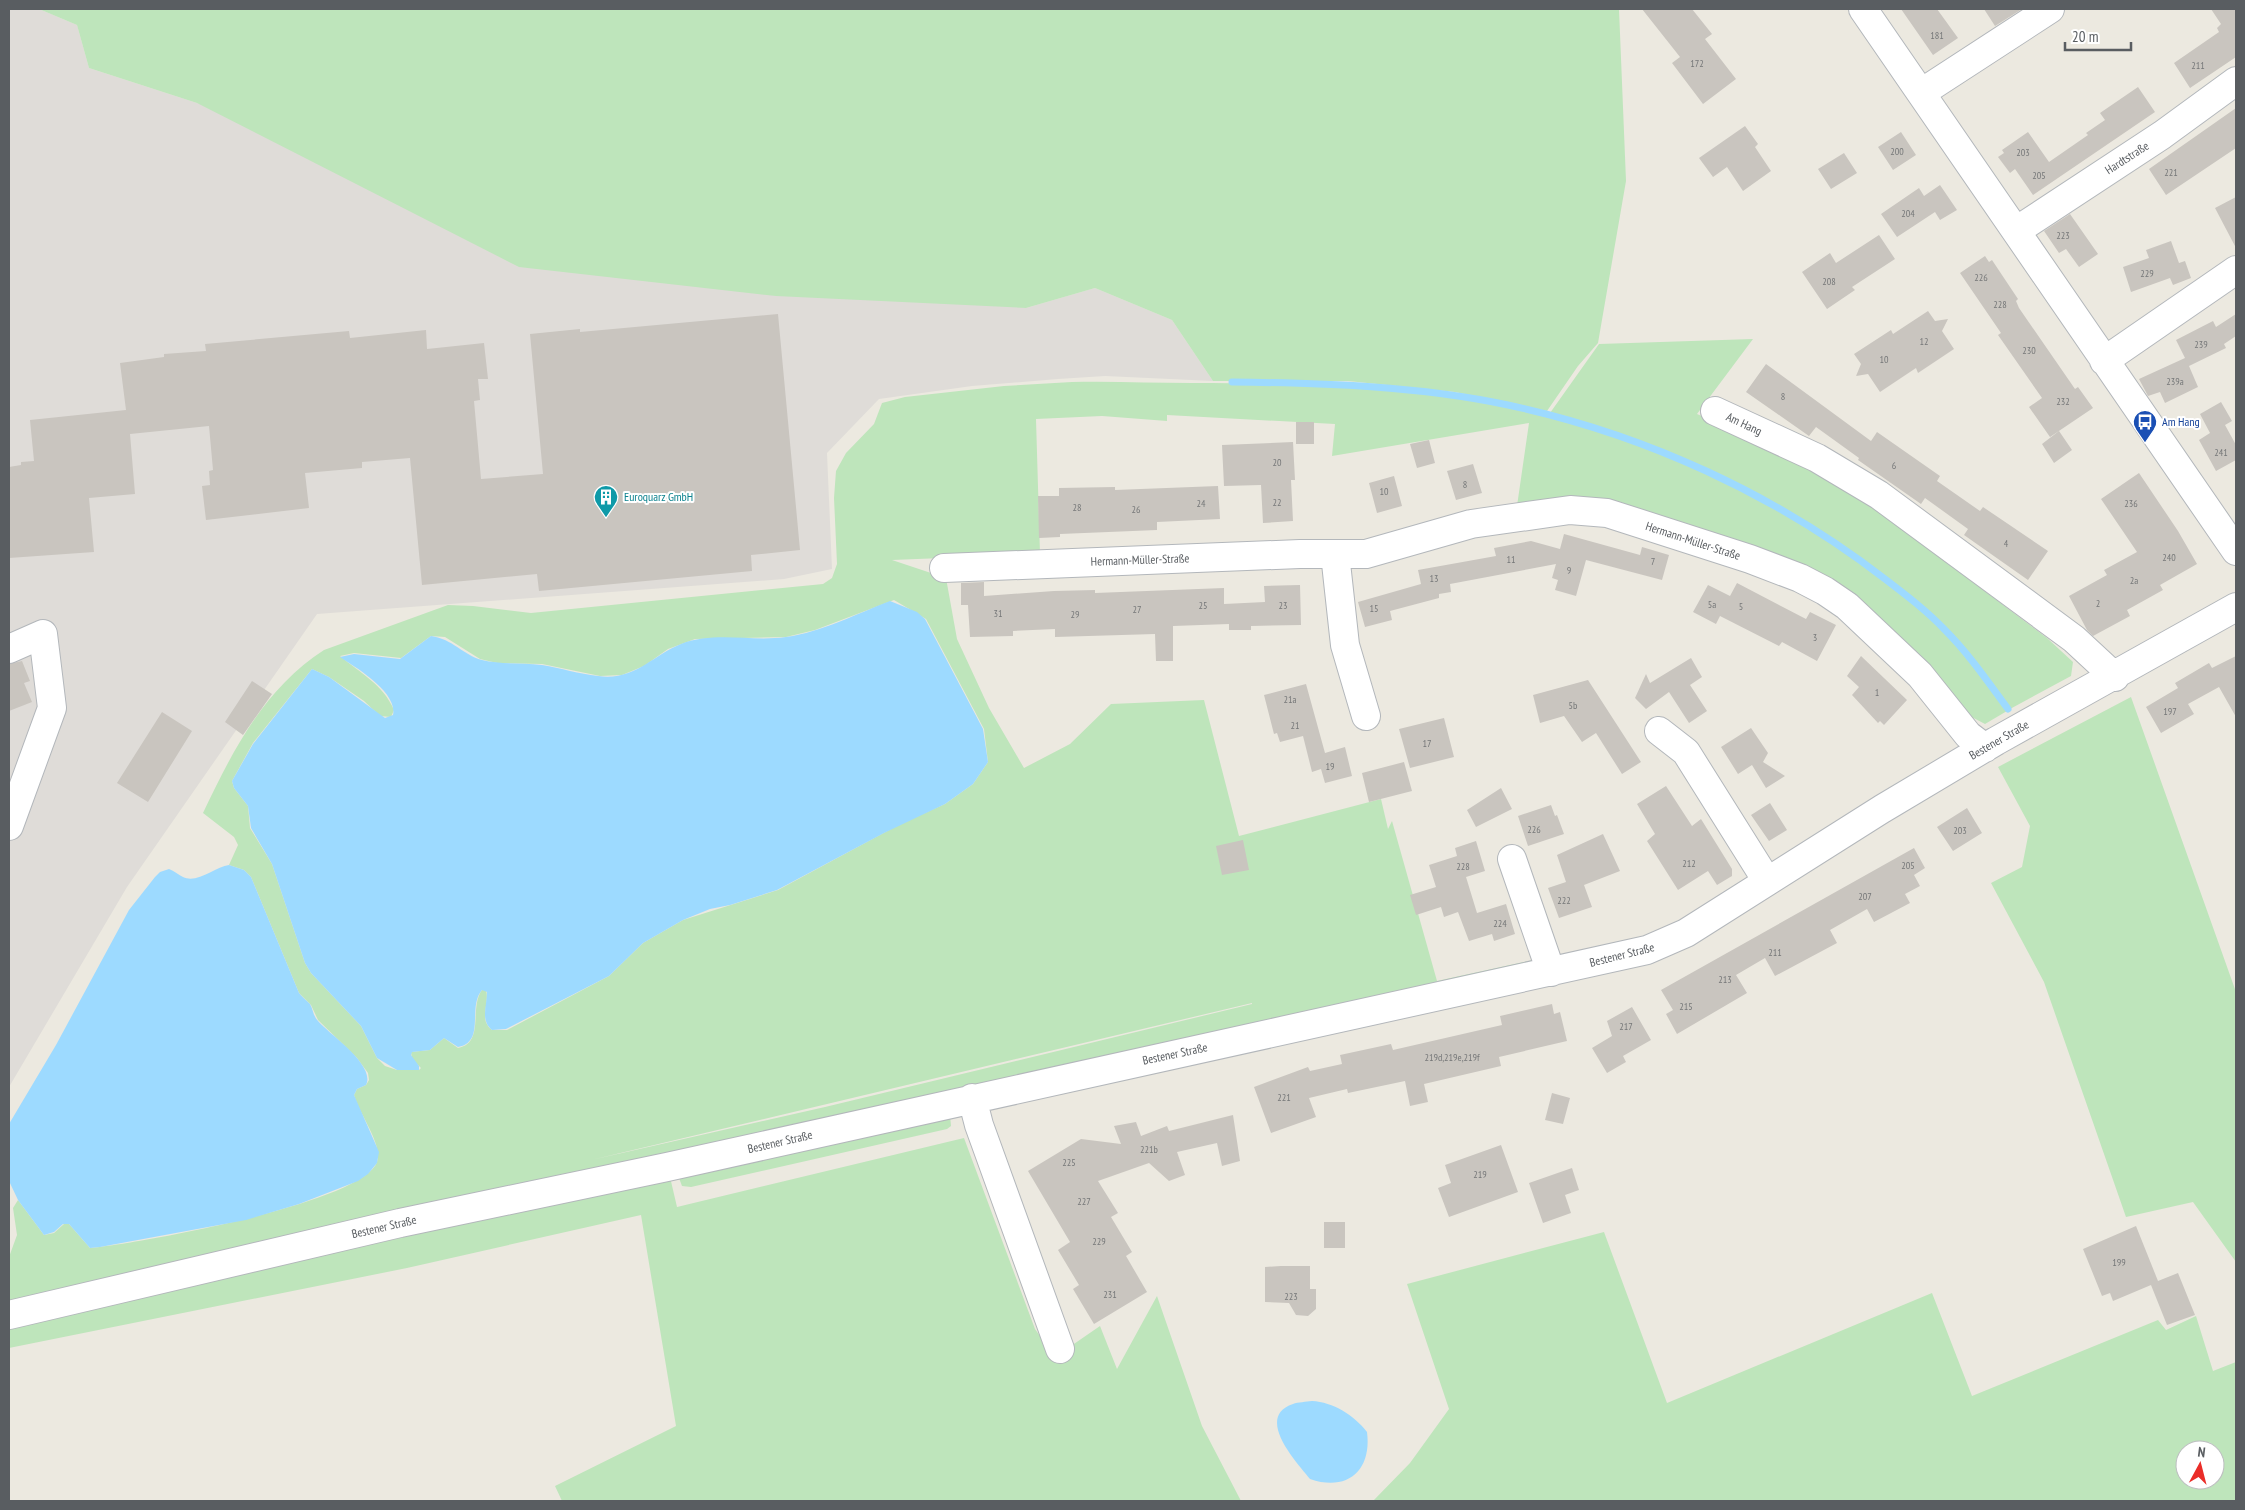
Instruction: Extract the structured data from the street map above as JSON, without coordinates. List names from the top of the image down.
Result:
{
  "streets": {
    "street": [
      "Hardtstraße",
      "Am Hang",
      "Hermann-Müller-Straße",
      "Bestener Straße"
    ]
  },
  "crossings": [
    ["Am Hang", "Bestener Straße"],
    ["Hermann-Müller-Straße", "Bestener Straße"]
  ],
  "places": {
    "bus stop": ["Am Hang"],
    "building": ["Euroquarz GmbH"]
  },
  "house_numbers": [
    "181",
    "172",
    "211",
    "200",
    "203",
    "221",
    "205",
    "204",
    "223",
    "229",
    "226",
    "208",
    "228",
    "12",
    "239",
    "230",
    "10",
    "239a",
    "8",
    "232",
    "241",
    "20",
    "6",
    "8",
    "10",
    "22",
    "24",
    "236",
    "28",
    "26",
    "4",
    "240",
    "11",
    "7",
    "9",
    "13",
    "2a",
    "2",
    "5a",
    "25",
    "23",
    "5",
    "15",
    "27",
    "31",
    "29",
    "3",
    "1",
    "21a",
    "5b",
    "197",
    "21",
    "17",
    "19",
    "226",
    "203",
    "212",
    "205",
    "228",
    "207",
    "222",
    "224",
    "211",
    "213",
    "215",
    "217",
    "219d,219e,219f",
    "221",
    "221b",
    "225",
    "219",
    "227",
    "229",
    "199",
    "231",
    "223"
  ],
  "scale_bar": "20 m",
  "north": "top"
}
